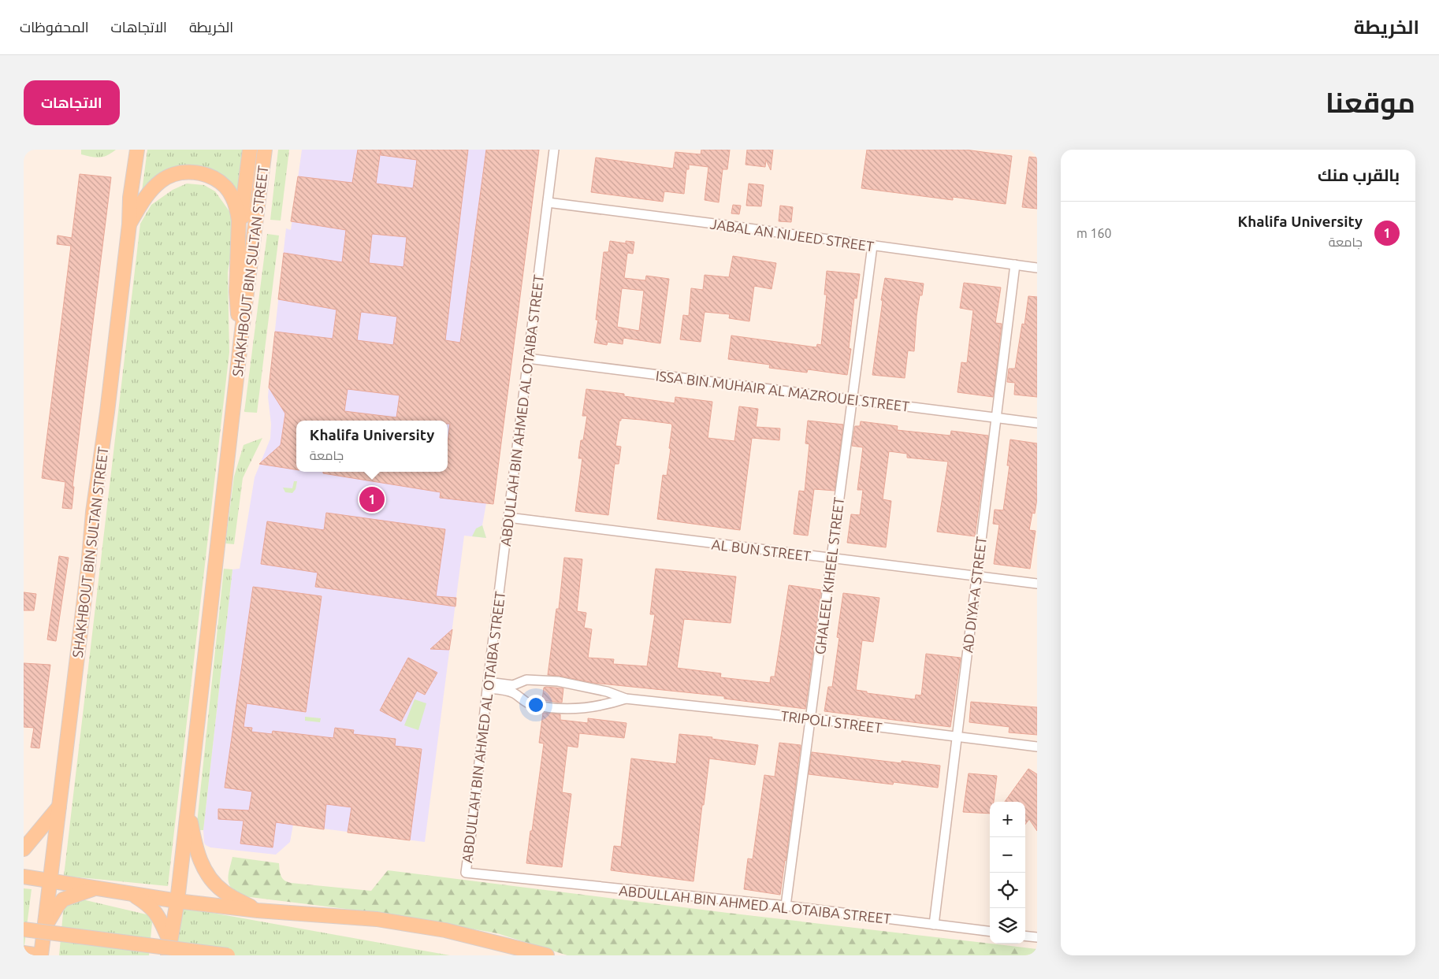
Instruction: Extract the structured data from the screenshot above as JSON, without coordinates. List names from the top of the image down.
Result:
{
  "streets": {
    "main road": ["SHAKHBOUT BIN SULTAN STREET"],
    "street": [
      "JABAL AN NIJEED STREET",
      "ISSA BIN MUHAIR AL MAZROUEI STREET",
      "ABDULLAH BIN AHMED AL OTAIBA STREET",
      "AL BUN STREET",
      "GHALEEL KIHEEL STREET",
      "AD DIYA-A STREET",
      "TRIPOLI STREET"
    ]
  },
  "crossings": [
    ["JABAL AN NIJEED STREET", "ABDULLAH BIN AHMED AL OTAIBA STREET"],
    ["JABAL AN NIJEED STREET", "GHALEEL KIHEEL STREET"],
    ["JABAL AN NIJEED STREET", "AD DIYA-A STREET"],
    ["ISSA BIN MUHAIR AL MAZROUEI STREET", "ABDULLAH BIN AHMED AL OTAIBA STREET"],
    ["ISSA BIN MUHAIR AL MAZROUEI STREET", "GHALEEL KIHEEL STREET"],
    ["ISSA BIN MUHAIR AL MAZROUEI STREET", "AD DIYA-A STREET"],
    ["ABDULLAH BIN AHMED AL OTAIBA STREET", "AL BUN STREET"],
    ["ABDULLAH BIN AHMED AL OTAIBA STREET", "GHALEEL KIHEEL STREET"],
    ["ABDULLAH BIN AHMED AL OTAIBA STREET", "AD DIYA-A STREET"],
    ["ABDULLAH BIN AHMED AL OTAIBA STREET", "TRIPOLI STREET"],
    ["AL BUN STREET", "GHALEEL KIHEEL STREET"],
    ["AL BUN STREET", "AD DIYA-A STREET"],
    ["GHALEEL KIHEEL STREET", "TRIPOLI STREET"],
    ["AD DIYA-A STREET", "TRIPOLI STREET"]
  ],
  "page": {
    "header": "الخريطة",
    "nav": ["الخريطة", "الاتجاهات", "المحفوظات"],
    "title": "موقعنا",
    "buttons": "الاتجاهات",
    "heading": "بالقرب منك",
    "list": [
      {
        "mark": "1",
        "name": "Khalifa University",
        "note": "جامعة",
        "value": "160 m"
      }
    ],
    "popup": ["Khalifa University", "جامعة"],
    "pins": "1",
    "map_buttons": ["+", "−"]
  }
}
